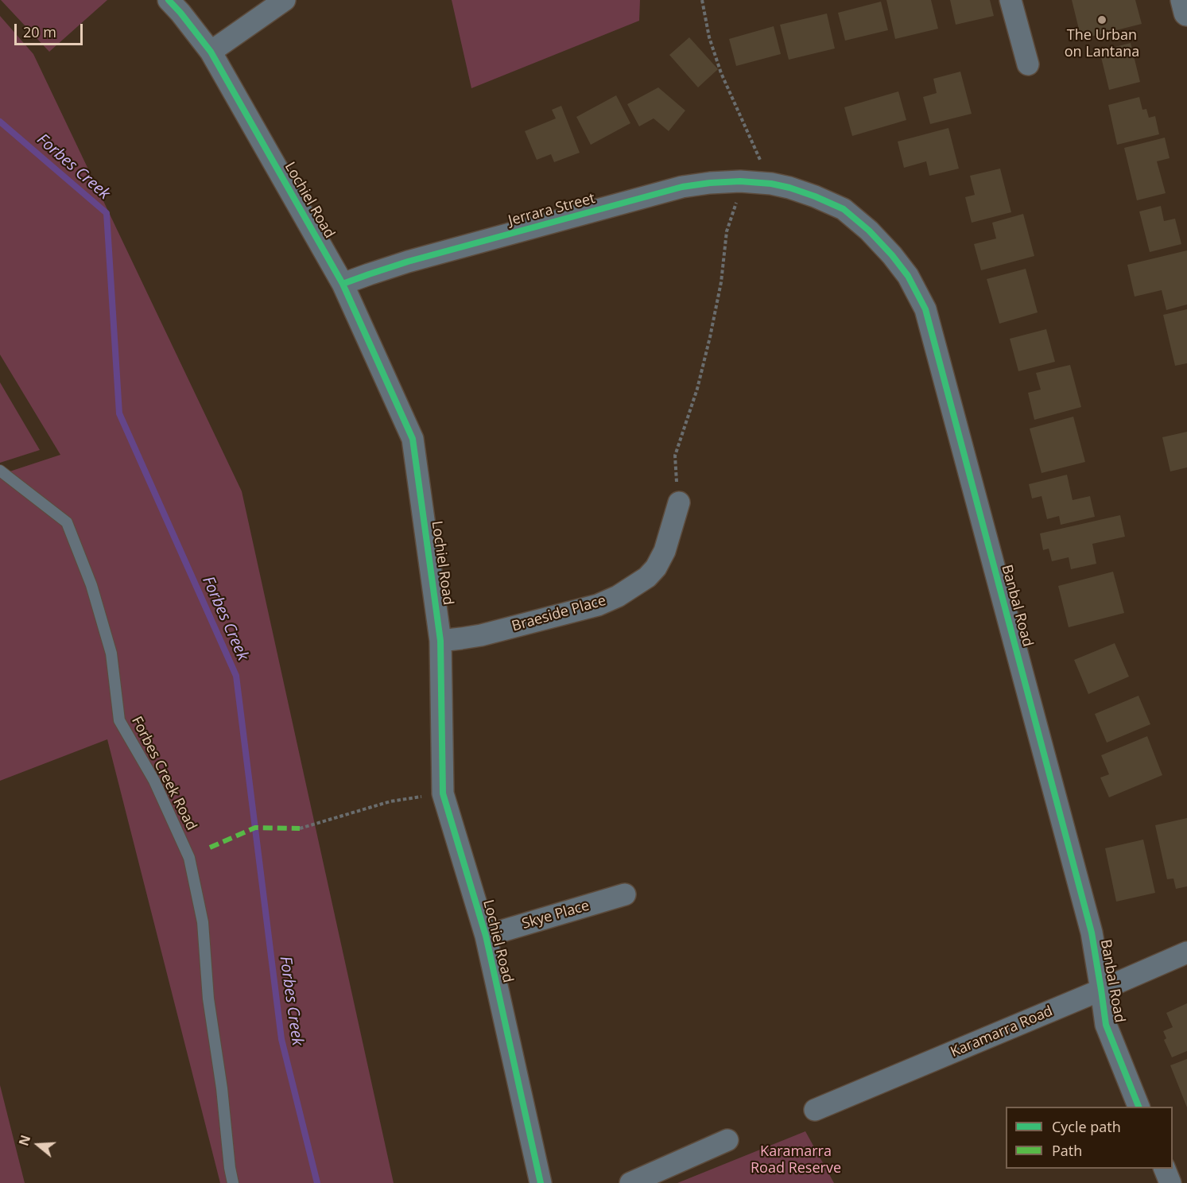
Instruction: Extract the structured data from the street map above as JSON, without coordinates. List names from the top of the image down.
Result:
{
  "streets": {
    "street": [
      "Lochiel Road",
      "Jerrara Street",
      "Banbal Road",
      "Braeside Place",
      "Skye Place",
      "Karamarra Road"
    ],
    "lane": ["Forbes Creek Road"]
  },
  "crossings": [
    ["Lochiel Road", "Jerrara Street"],
    ["Lochiel Road", "Braeside Place"],
    ["Lochiel Road", "Skye Place"],
    ["Jerrara Street", "Banbal Road"],
    ["Banbal Road", "Karamarra Road"]
  ],
  "water": ["Forbes Creek"],
  "parks": ["Karamarra Road Reserve"],
  "places": ["The Urban on Lantana"],
  "legend": ["Cycle path", "Path"],
  "scale_bar": "20 m",
  "north": "left"
}
